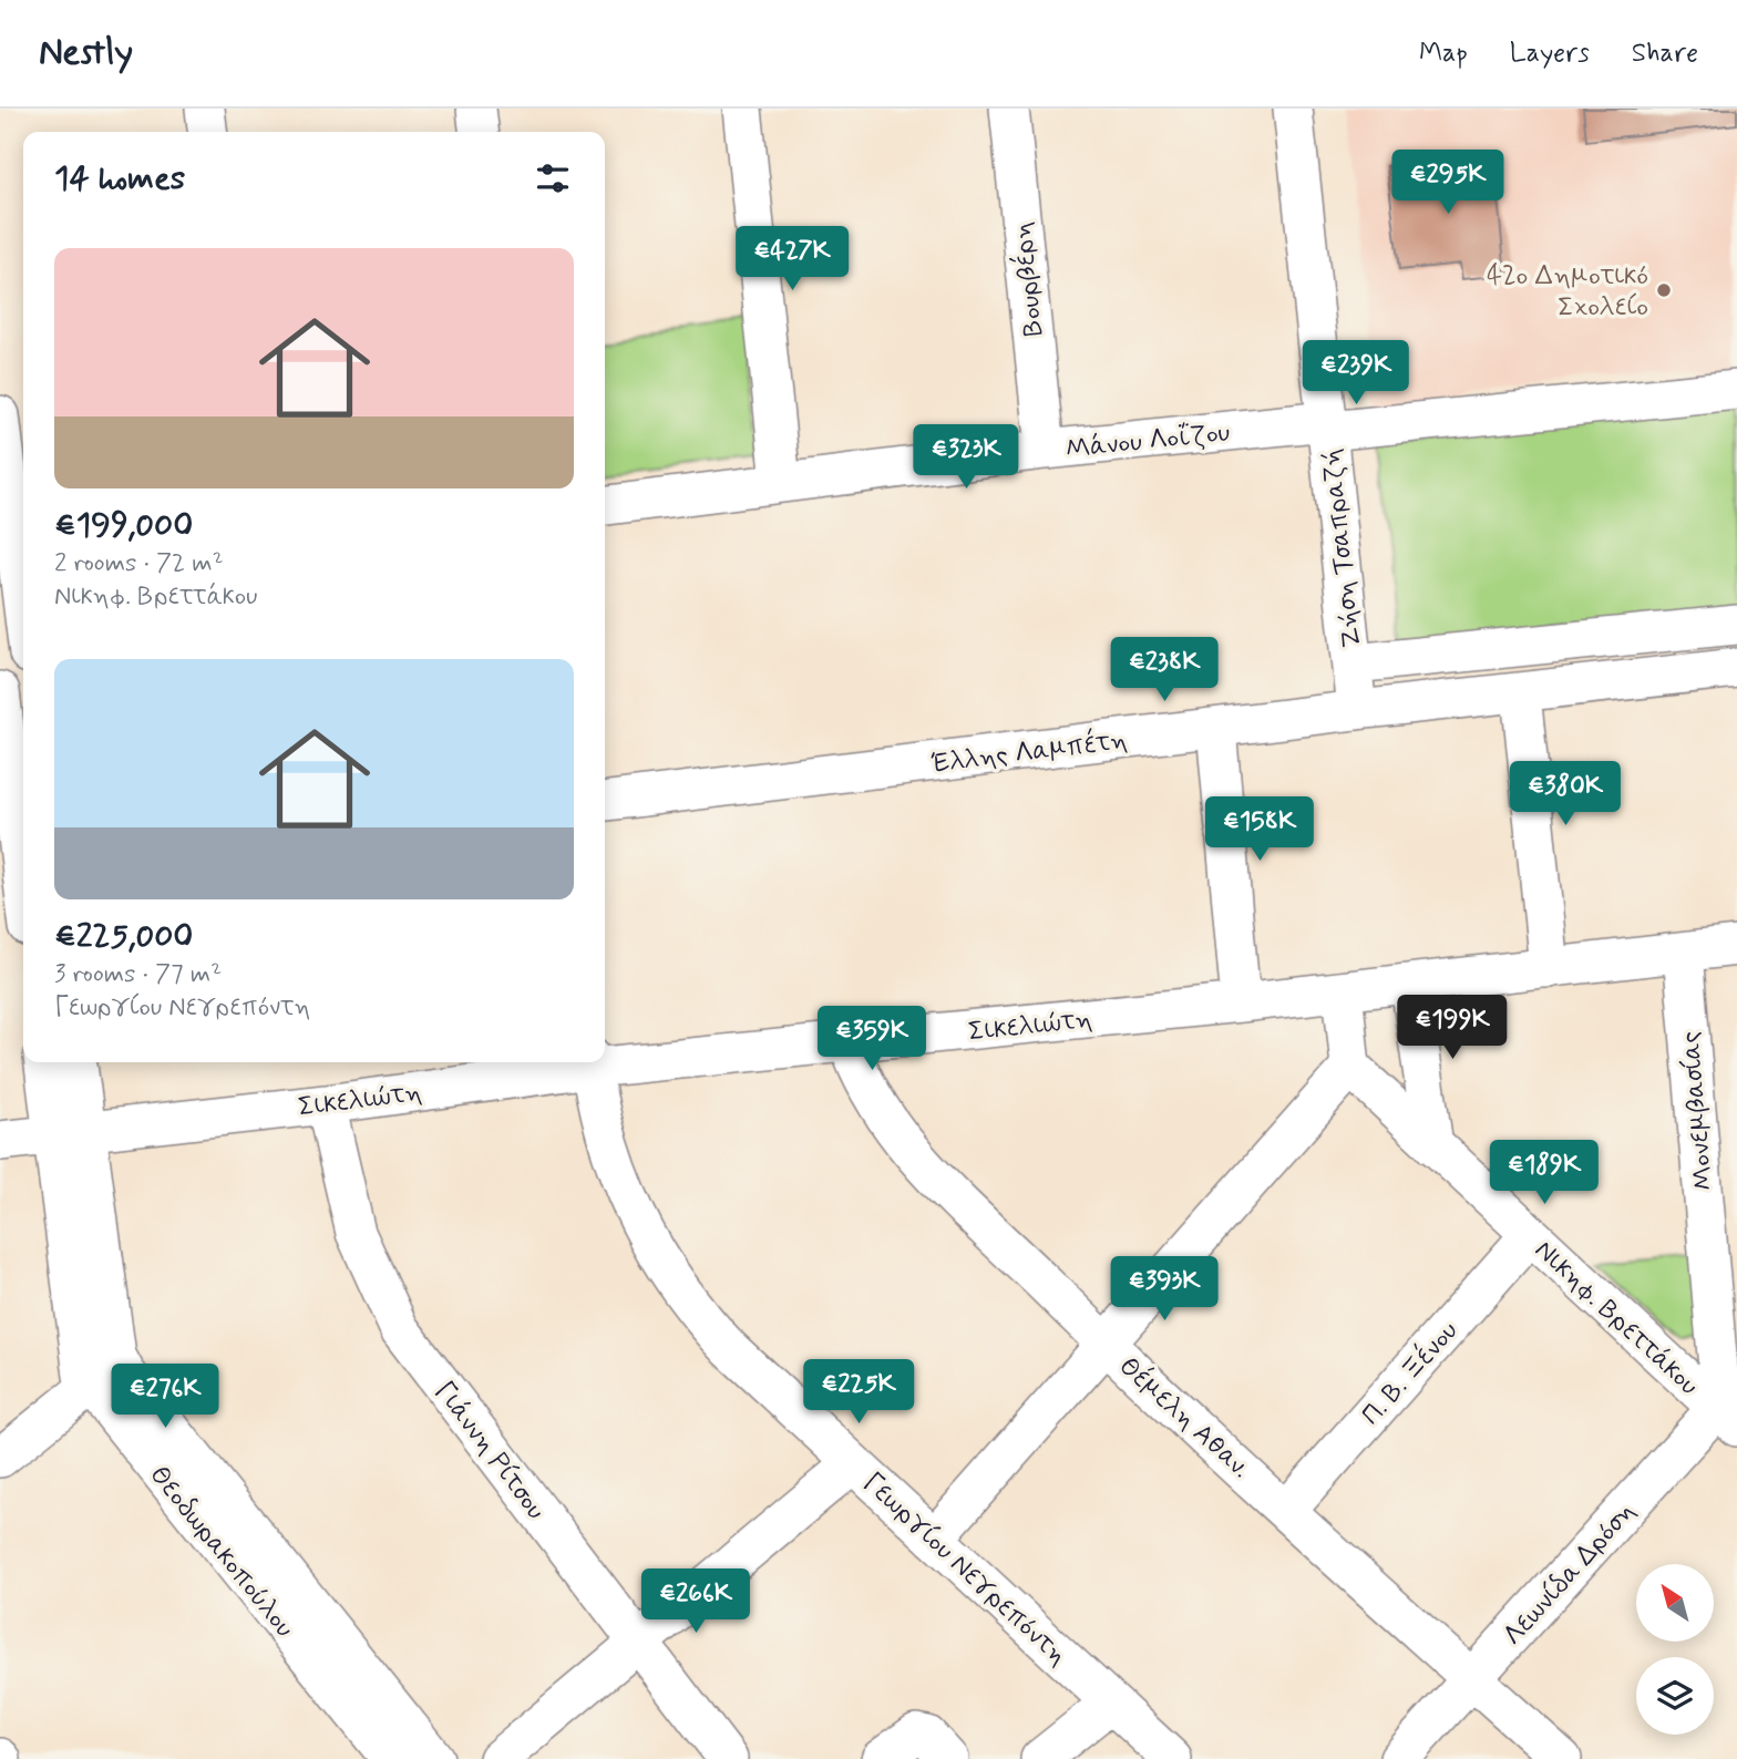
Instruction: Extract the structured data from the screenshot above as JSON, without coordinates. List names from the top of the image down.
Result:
{
  "streets": {
    "street": [
      "Βουρβέρη",
      "Μάνου Λοΐζου",
      "Ζήση Τσαπραζή",
      "Έλλης Λαμπέτη",
      "Σικελιώτη",
      "Μονεμβασίας",
      "Νικηφ. Βρεττάκου",
      "Π. Β. Ξένου",
      "Θέμελη Αθαν.",
      "Γιάννη Ρίτσου",
      "Θεοδωρακοπούλου",
      "Γεωργίου Νεγρεπόντη",
      "Λεωνίδα Δρόση"
    ]
  },
  "crossings": [
    ["Βουρβέρη", "Μάνου Λοΐζου"],
    ["Μάνου Λοΐζου", "Ζήση Τσαπραζή"],
    ["Ζήση Τσαπραζή", "Έλλης Λαμπέτη"],
    ["Σικελιώτη", "Μονεμβασίας"],
    ["Σικελιώτη", "Θέμελη Αθαν."],
    ["Σικελιώτη", "Γιάννη Ρίτσου"],
    ["Σικελιώτη", "Θεοδωρακοπούλου"],
    ["Σικελιώτη", "Γεωργίου Νεγρεπόντη"],
    ["Μονεμβασίας", "Νικηφ. Βρεττάκου"],
    ["Μονεμβασίας", "Λεωνίδα Δρόση"],
    ["Νικηφ. Βρεττάκου", "Π. Β. Ξένου"],
    ["Νικηφ. Βρεττάκου", "Λεωνίδα Δρόση"],
    ["Π. Β. Ξένου", "Θέμελη Αθαν."],
    ["Θέμελη Αθαν.", "Λεωνίδα Δρόση"]
  ],
  "places": ["42ο Δημοτικό Σχολείο"],
  "north": "top left",
  "page": {
    "header": "Nestly",
    "nav": ["Map", "Layers", "Share"],
    "heading": "14 homes",
    "price": [
      "€295K",
      "€427K",
      "€239K",
      "€323K",
      "€238K",
      "€380K",
      "€158K",
      "€199K",
      "€359K",
      "€189K",
      "€393K",
      "€225K",
      "€276K",
      "€266K"
    ],
    "list": [
      {
        "name": "€199,000",
        "note": "2 rooms · 72 m² · Νικηφ. Βρεττάκου"
      },
      {
        "name": "€225,000",
        "note": "3 rooms · 77 m² · Γεωργίου Νεγρεπόντη"
      }
    ]
  }
}
